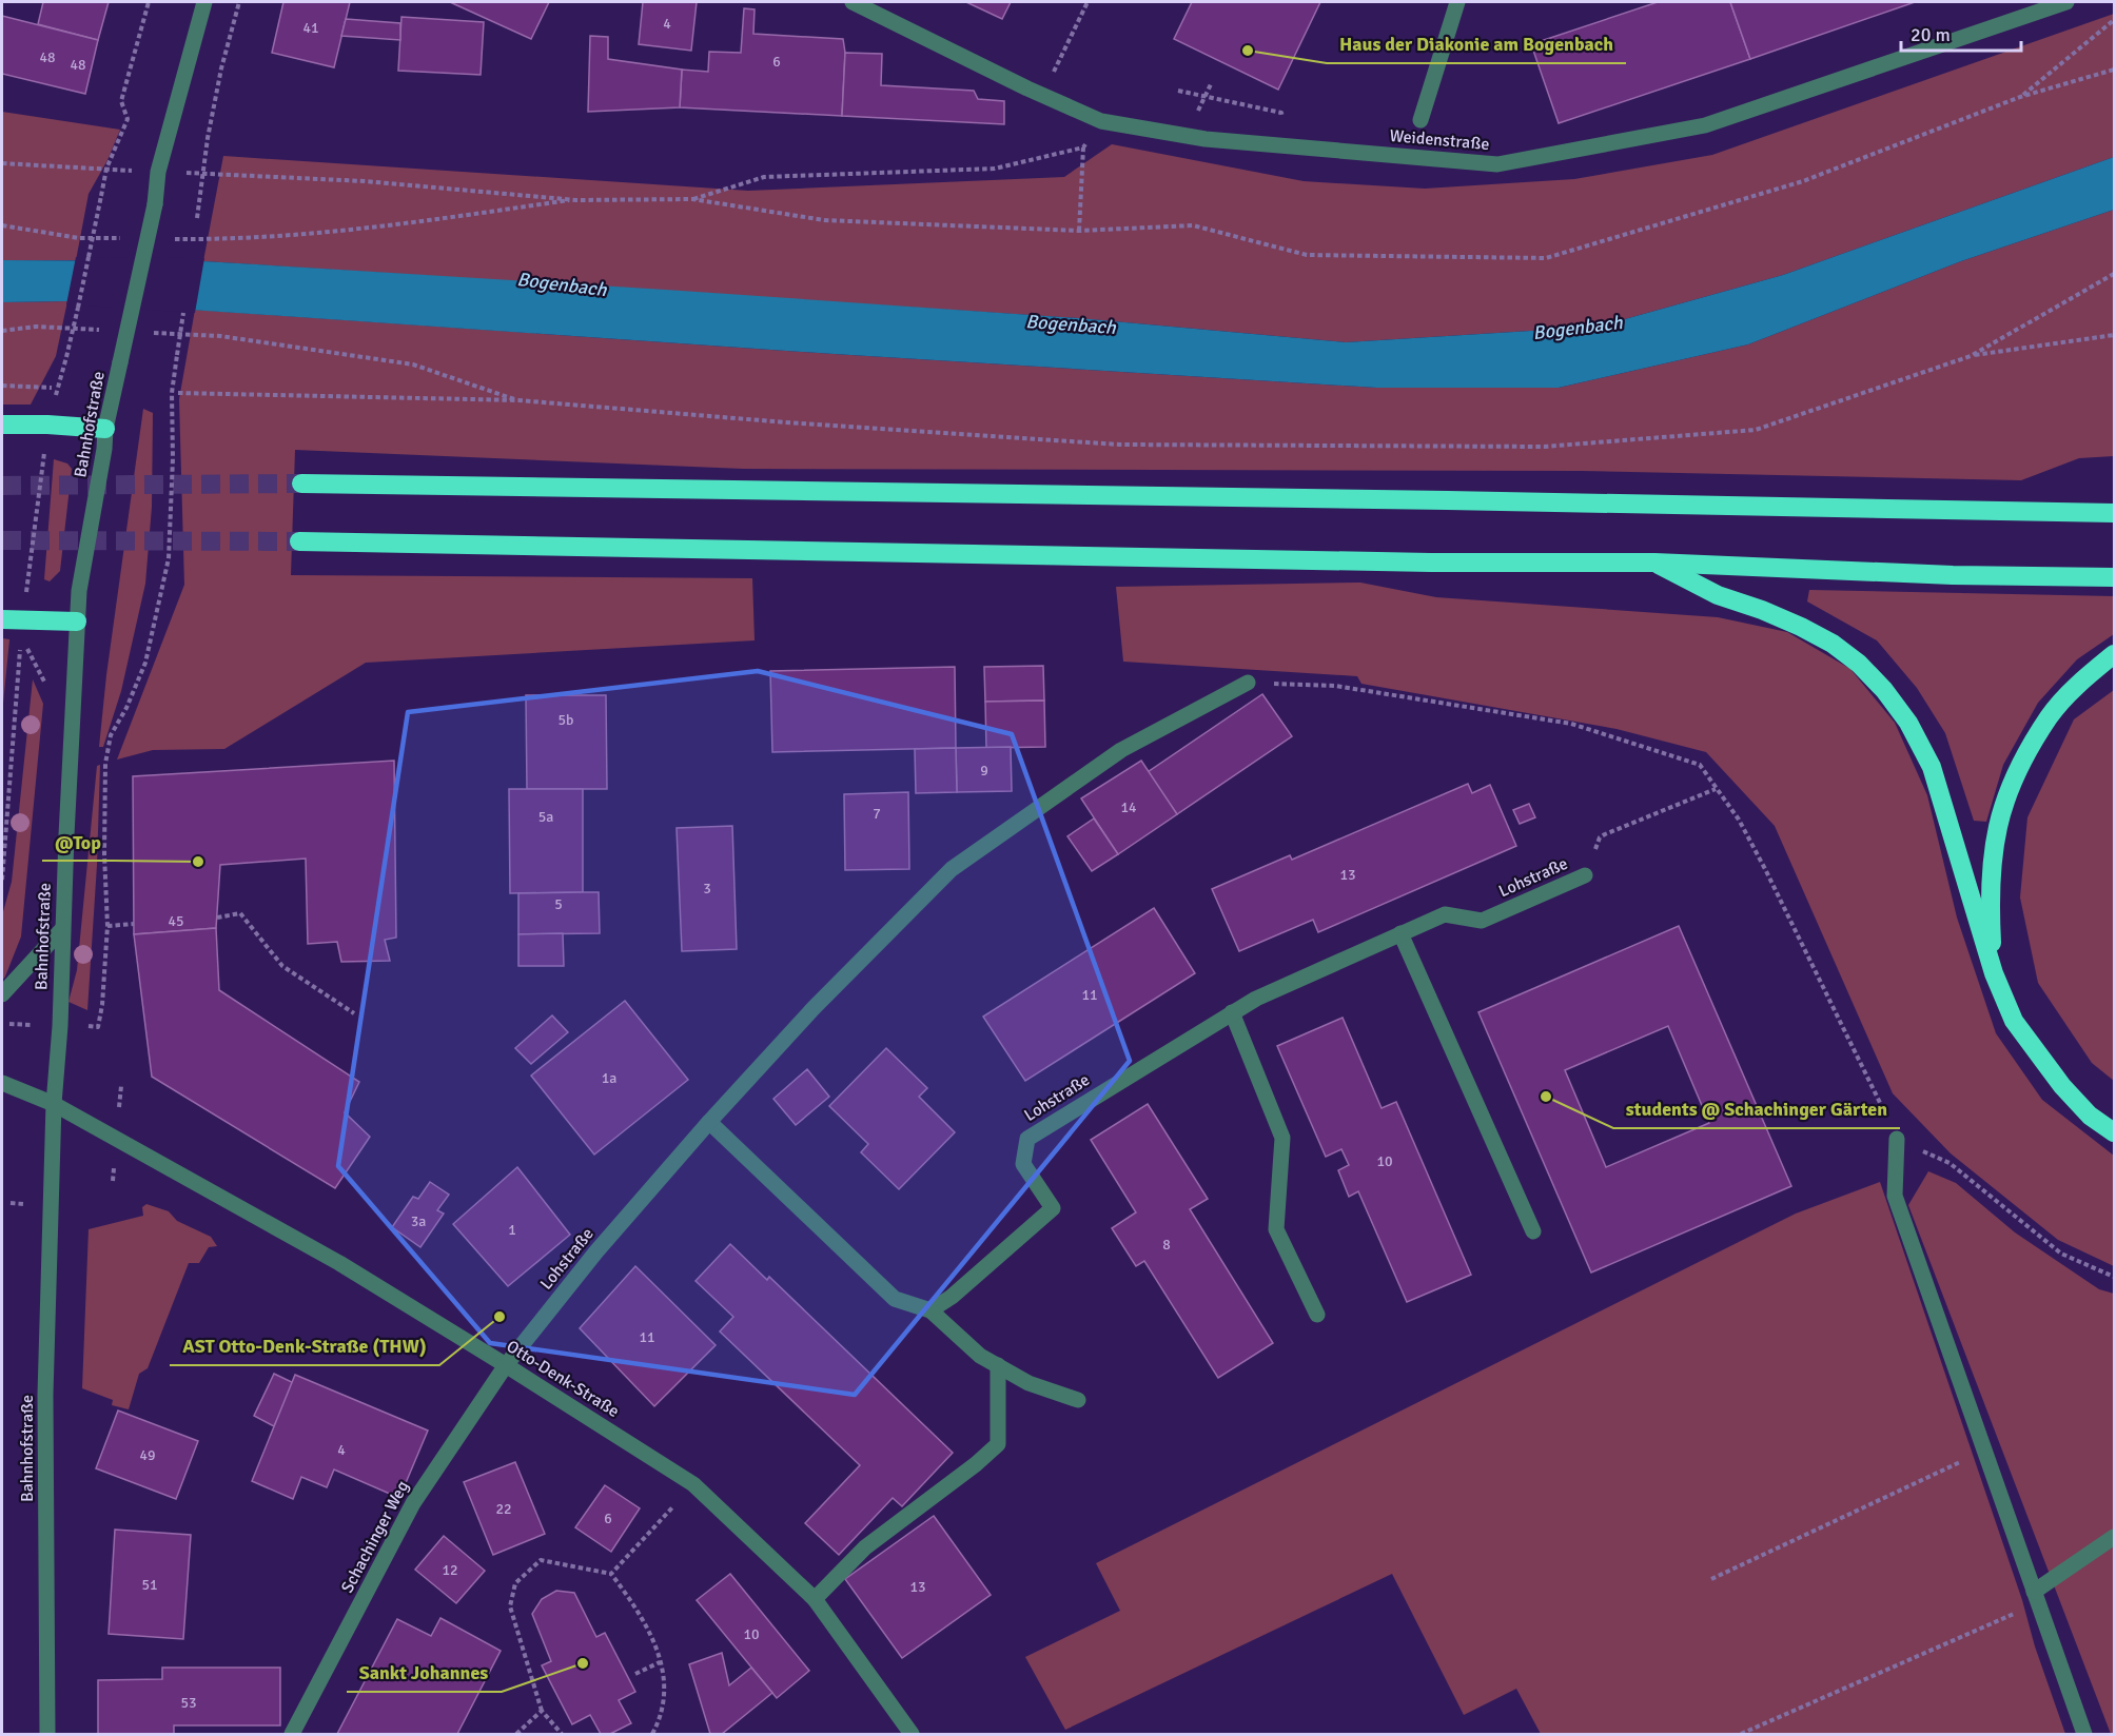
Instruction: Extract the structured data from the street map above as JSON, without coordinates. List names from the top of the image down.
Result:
{
  "streets": {
    "street": [
      "Weidenstraße",
      "Bahnhofstraße",
      "Lohstraße",
      "Otto-Denk-Straße",
      "Schachinger Weg"
    ]
  },
  "crossings": [
    ["Bahnhofstraße", "Otto-Denk-Straße"],
    ["Lohstraße", "Otto-Denk-Straße"],
    ["Lohstraße", "Schachinger Weg"],
    ["Otto-Denk-Straße", "Schachinger Weg"]
  ],
  "water": ["Bogenbach"],
  "places": [
    "Haus der Diakonie am Bogenbach",
    "@Top",
    "students @ Schachinger Gärten",
    "AST Otto-Denk-Straße (THW)",
    "Sankt Johannes"
  ],
  "house_numbers": [
    "4",
    "41",
    "48",
    "6",
    "48",
    "5b",
    "9",
    "14",
    "7",
    "5a",
    "13",
    "3",
    "5",
    "45",
    "11",
    "1a",
    "10",
    "3a",
    "1",
    "8",
    "11",
    "4",
    "49",
    "22",
    "6",
    "12",
    "51",
    "13",
    "10",
    "53"
  ],
  "scale_bar": "20 m"
}
